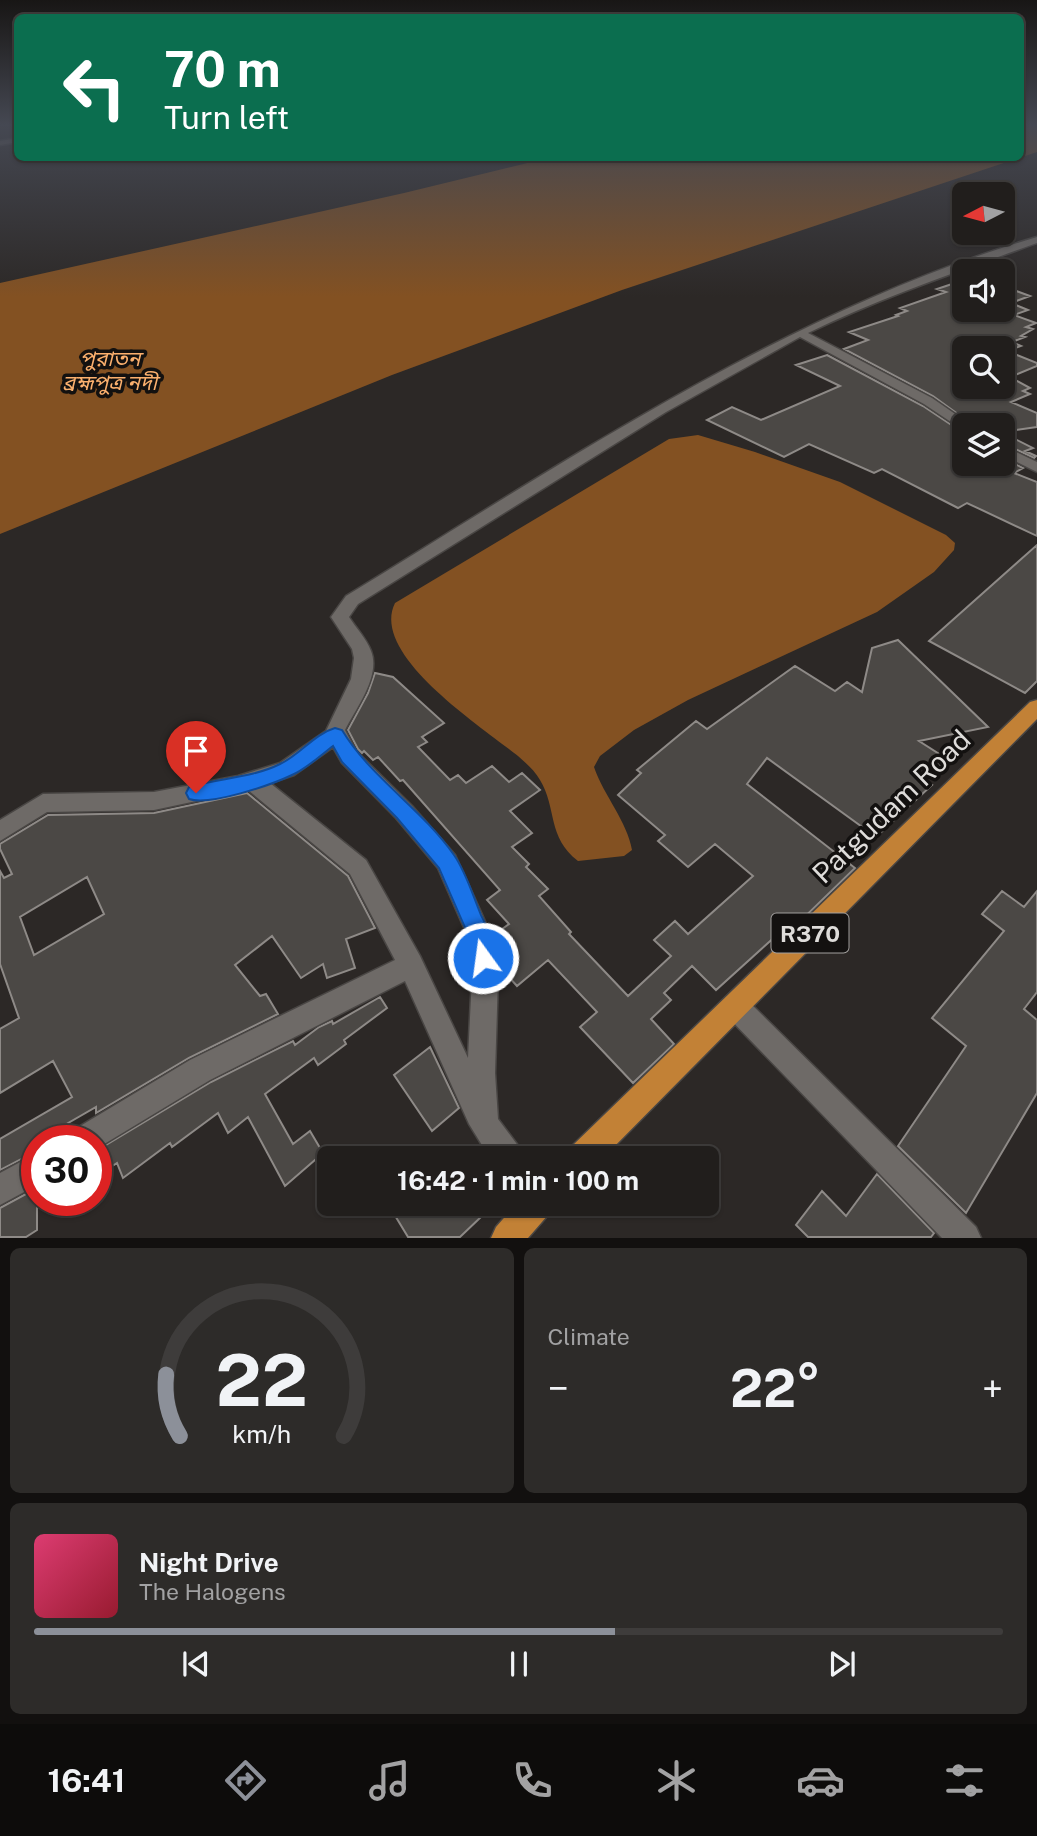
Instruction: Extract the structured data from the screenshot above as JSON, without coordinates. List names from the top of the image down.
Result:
{
  "streets": {
    "main road": ["Patgudam Road", "R370"]
  },
  "water": ["পুরাতন ব্রহ্মপুত্র নদী"],
  "north": "left",
  "page": {
    "turn": ["70 m", "Turn left"],
    "limit": "30",
    "trip": "16:42 · 1 min · 100 m",
    "tile": "Climate",
    "heat": ["−", "22°", "+"],
    "song": ["Night Drive", "The Halogens"],
    "tabs": "16:41",
    "gauge": ["22", "km/h"]
  }
}
